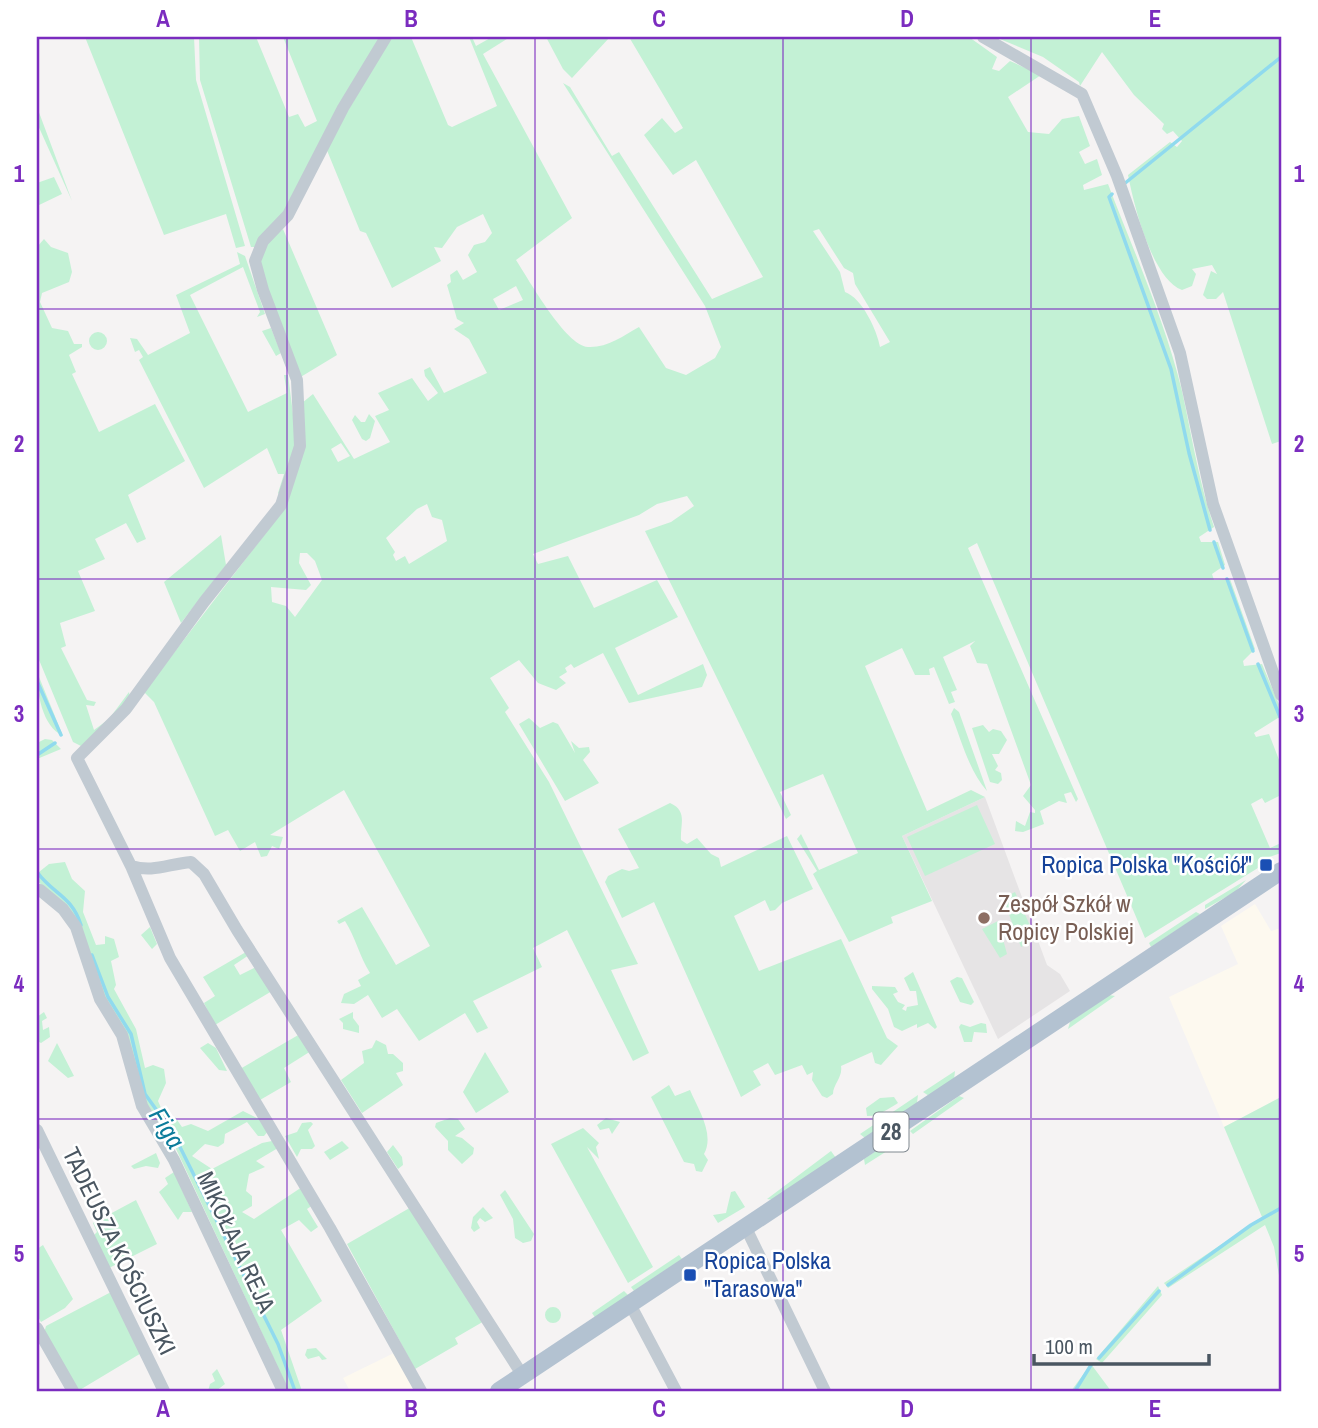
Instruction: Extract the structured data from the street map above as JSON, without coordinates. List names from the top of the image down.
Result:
{
  "streets": {
    "main road": ["28"],
    "street": ["MIKOŁAJA REJA", "TADEUSZA KOŚCIUSZKI"]
  },
  "water": ["Figa"],
  "places": {
    "transit": ["Ropica Polska \"Kościół\"", "Ropica Polska \"Tarasowa\""],
    "other": ["Zespół Szkół w Ropicy Polskiej"]
  },
  "scale_bar": "100 m",
  "grid": {
    "columns": [
      "A",
      "B",
      "C",
      "D",
      "E"
    ],
    "rows": [
      "1",
      "2",
      "3",
      "4",
      "5"
    ]
  }
}
